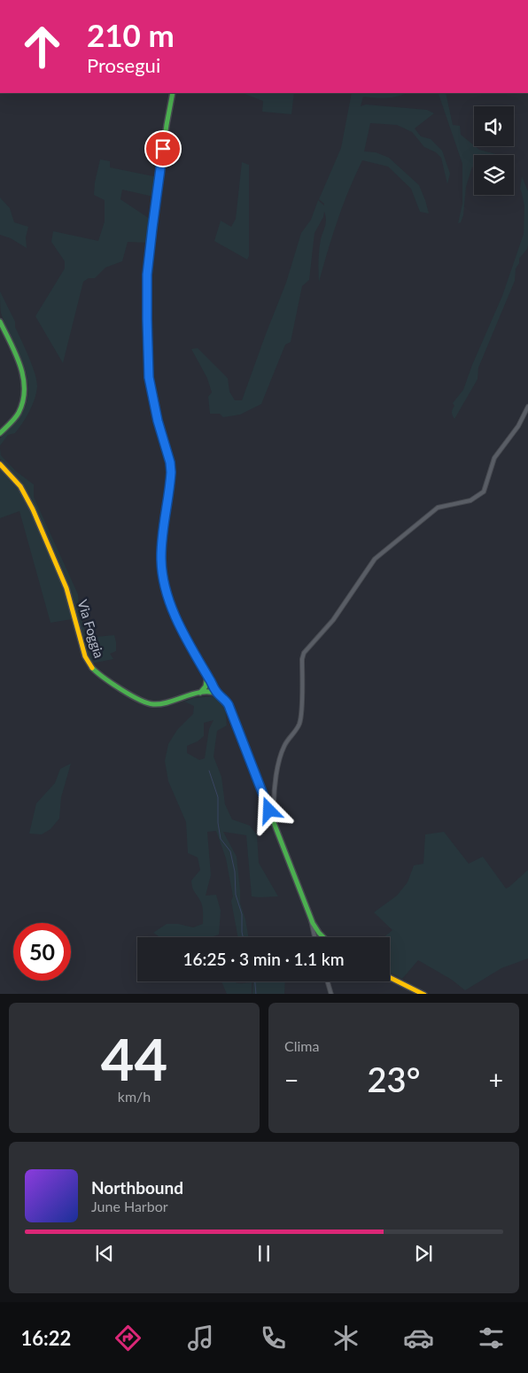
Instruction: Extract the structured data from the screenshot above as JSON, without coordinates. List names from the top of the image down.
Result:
{
  "streets": {
    "main road": ["Via Foggia"]
  },
  "page": {
    "turn": ["210 m", "Prosegui"],
    "limit": "50",
    "trip": "16:25 · 3 min · 1.1 km",
    "tile": [
      ["44", "km/h"],
      "Clima"
    ],
    "heat": ["−", "23°", "+"],
    "song": ["Northbound", "June Harbor"],
    "tabs": "16:22"
  }
}
